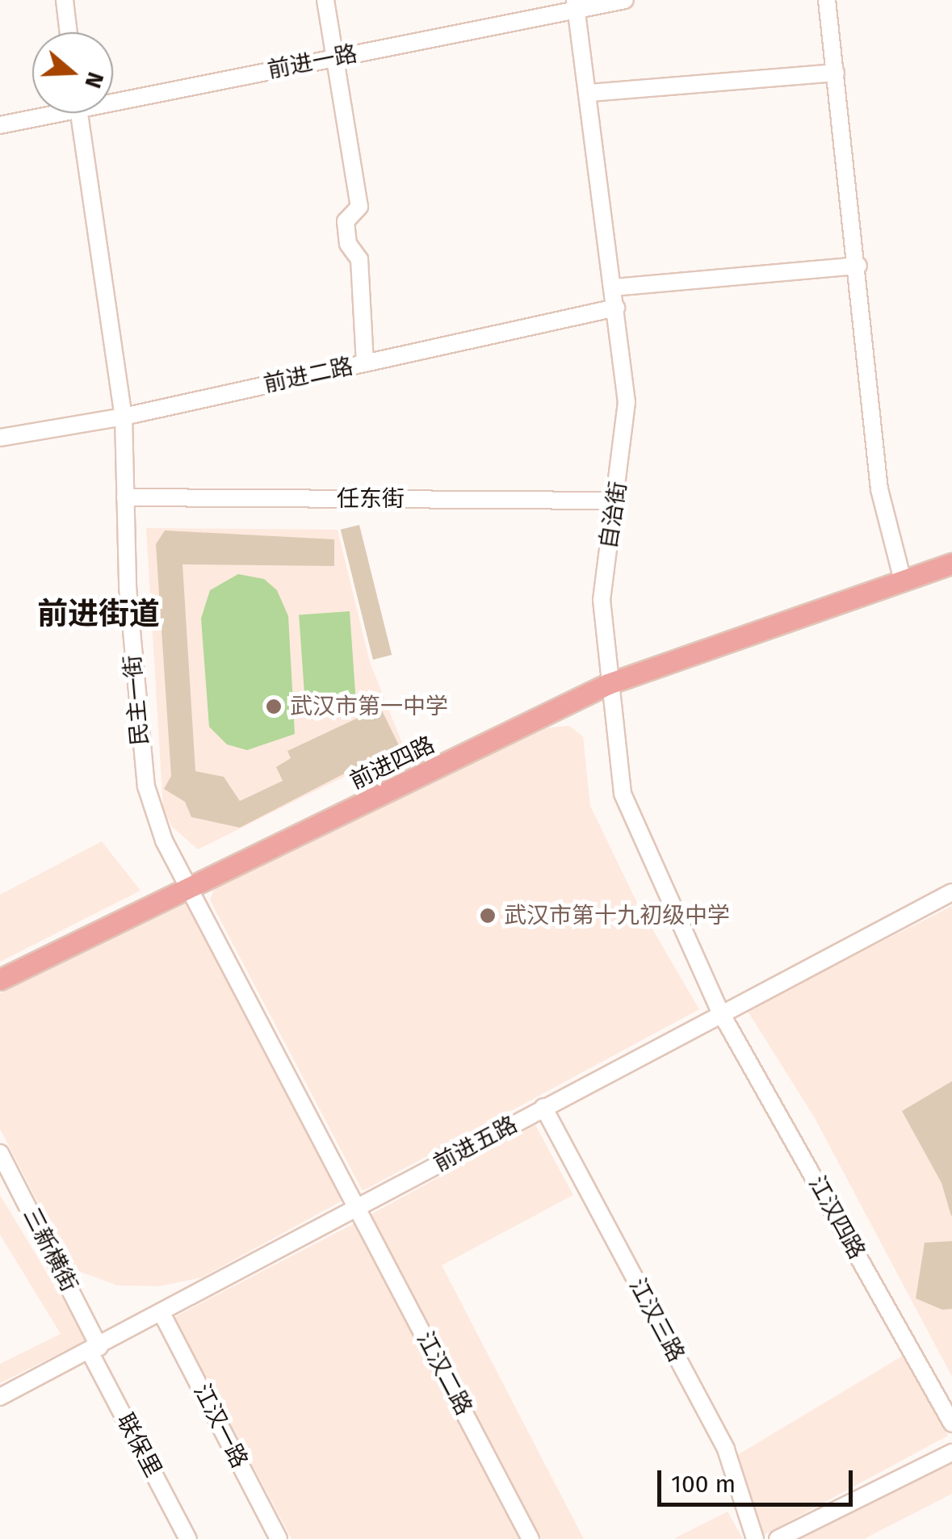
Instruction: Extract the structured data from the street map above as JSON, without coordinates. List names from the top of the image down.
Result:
{
  "streets": {
    "main road": ["前进四路"],
    "street": [
      "前进一路",
      "前进二路",
      "任东街",
      "自治街",
      "民主一街",
      "前进五路",
      "江汉四路",
      "三新横街",
      "江汉三路",
      "江汉二路",
      "江汉一路",
      "联保里"
    ]
  },
  "crossings": [
    ["前进一路", "自治街"],
    ["前进二路", "自治街"],
    ["前进二路", "民主一街"],
    ["任东街", "自治街"],
    ["任东街", "民主一街"],
    ["自治街", "前进四路"],
    ["自治街", "前进五路"],
    ["自治街", "江汉四路"],
    ["民主一街", "前进四路"],
    ["民主一街", "前进五路"],
    ["民主一街", "江汉二路"],
    ["前进五路", "江汉四路"],
    ["前进五路", "三新横街"],
    ["前进五路", "江汉三路"],
    ["前进五路", "江汉二路"],
    ["前进五路", "江汉一路"],
    ["前进五路", "联保里"],
    ["三新横街", "联保里"]
  ],
  "districts": ["前进街道"],
  "places": ["武汉市第一中学", "武汉市第十九初级中学"],
  "scale_bar": "100 m",
  "north": "right"
}
